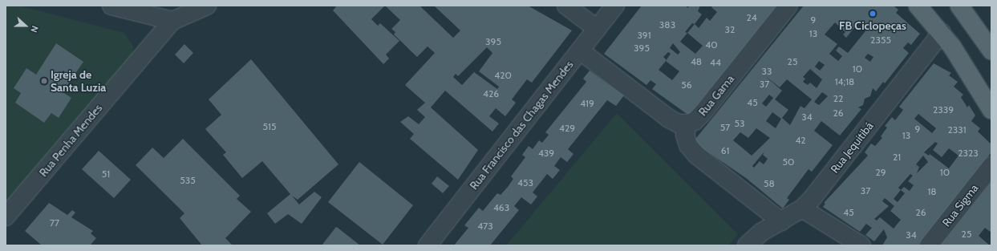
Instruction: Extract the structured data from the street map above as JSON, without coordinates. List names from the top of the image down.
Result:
{
  "streets": {
    "street": [
      "Rua Gama",
      "Rua Francisco das Chagas Mendes",
      "Rua Penha Mendes",
      "Rua Jequitibá",
      "Rua Sigma"
    ]
  },
  "crossings": [
    ["Rua Gama", "Rua Francisco das Chagas Mendes"]
  ],
  "places": ["FB Ciclopeças", "Igreja de Santa Luzia"],
  "house_numbers": [
    "24",
    "9",
    "383",
    "32",
    "13",
    "391",
    "2355",
    "395",
    "40",
    "395",
    "48",
    "25",
    "44",
    "10",
    "33",
    "420",
    "14;18",
    "37",
    "56",
    "426",
    "22",
    "45",
    "419",
    "2339",
    "26",
    "34",
    "53",
    "515",
    "57",
    "429",
    "9",
    "2331",
    "13",
    "42",
    "61",
    "439",
    "2323",
    "21",
    "50",
    "29",
    "10",
    "51",
    "535",
    "453",
    "58",
    "37",
    "18",
    "463",
    "45",
    "26",
    "77",
    "473",
    "25",
    "34"
  ],
  "north": "right"
}
